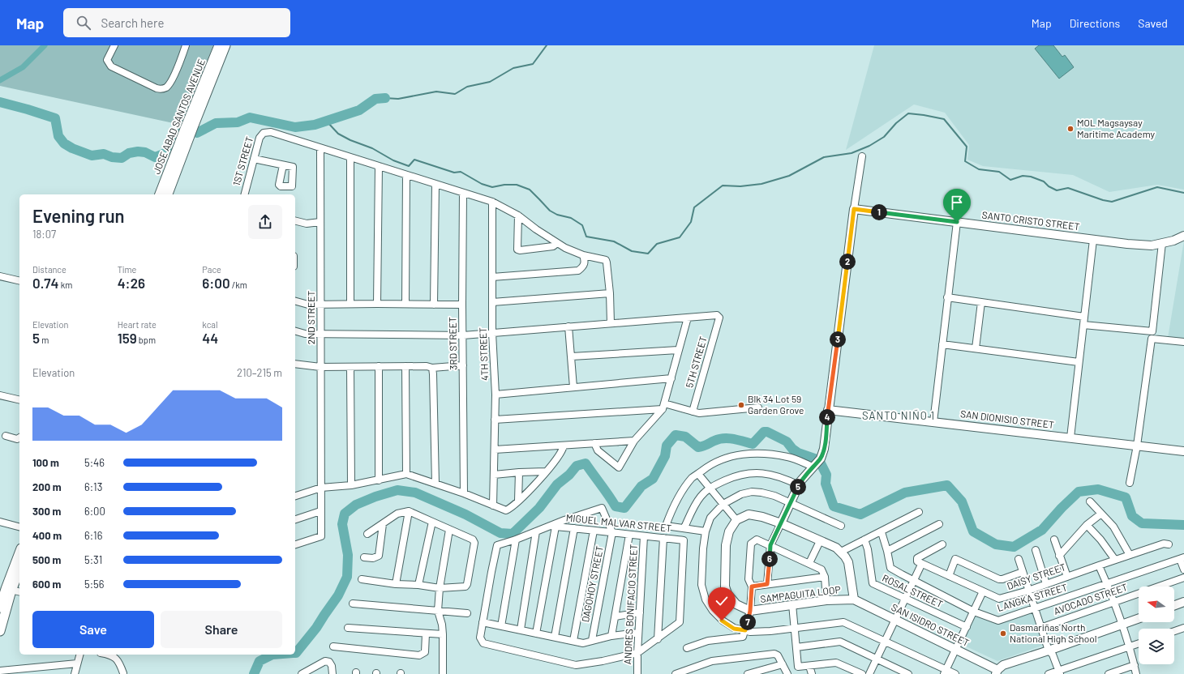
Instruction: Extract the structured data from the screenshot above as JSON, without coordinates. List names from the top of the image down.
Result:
{
  "streets": {
    "main road": ["JOSE ABAD SANTOS AVENUE"],
    "street": [
      "1ST STREET",
      "SANTO CRISTO STREET",
      "2ND STREET",
      "3RD STREET",
      "4TH STREET",
      "5TH STREET",
      "SAN DIONISIO STREET",
      "MIGUEL MALVAR STREET",
      "DAISY STREET",
      "DAGOHOY STREET",
      "ROSAL STREET",
      "SAMPAGUITA LOOP",
      "LANGKA STREET",
      "AVOCADO STREET",
      "ANDRES BONIFACIO STREET",
      "SAN ISIDRO STREET"
    ]
  },
  "crossings": [
    ["1ST STREET", "2ND STREET"],
    ["MIGUEL MALVAR STREET", "DAGOHOY STREET"],
    ["MIGUEL MALVAR STREET", "ANDRES BONIFACIO STREET"],
    ["SAMPAGUITA LOOP", "SAN ISIDRO STREET"]
  ],
  "districts": ["SANTO NIÑO 1"],
  "places": ["MOL Magsaysay Maritime Academy", "Blk 34 Lot 59 Garden Grove", "Dasmariñas North National High School"],
  "north": "left",
  "page": {
    "header": "Map",
    "search": "Search here",
    "nav": ["Map", "Directions", "Saved"],
    "heading": ["Evening run", "18:07"],
    "pins": [
      "1",
      "2",
      "3",
      "4",
      "5",
      "6",
      "7"
    ],
    "stats": [
      ["Distance", "0.74 km"],
      ["Time", "4:26"],
      ["Pace", "6:00 /km"],
      ["Elevation", "5 m"],
      ["Heart rate", "159 bpm"],
      ["kcal", "44"]
    ],
    "chart": ["Elevation", "210–215 m"],
    "list": [
      {
        "name": "100 m",
        "note": "5:46"
      },
      {
        "name": "200 m",
        "note": "6:13"
      },
      {
        "name": "300 m",
        "note": "6:00"
      },
      {
        "name": "400 m",
        "note": "6:16"
      },
      {
        "name": "500 m",
        "note": "5:31"
      },
      {
        "name": "600 m",
        "note": "5:56"
      }
    ],
    "buttons": ["Save", "Share"]
  }
}
